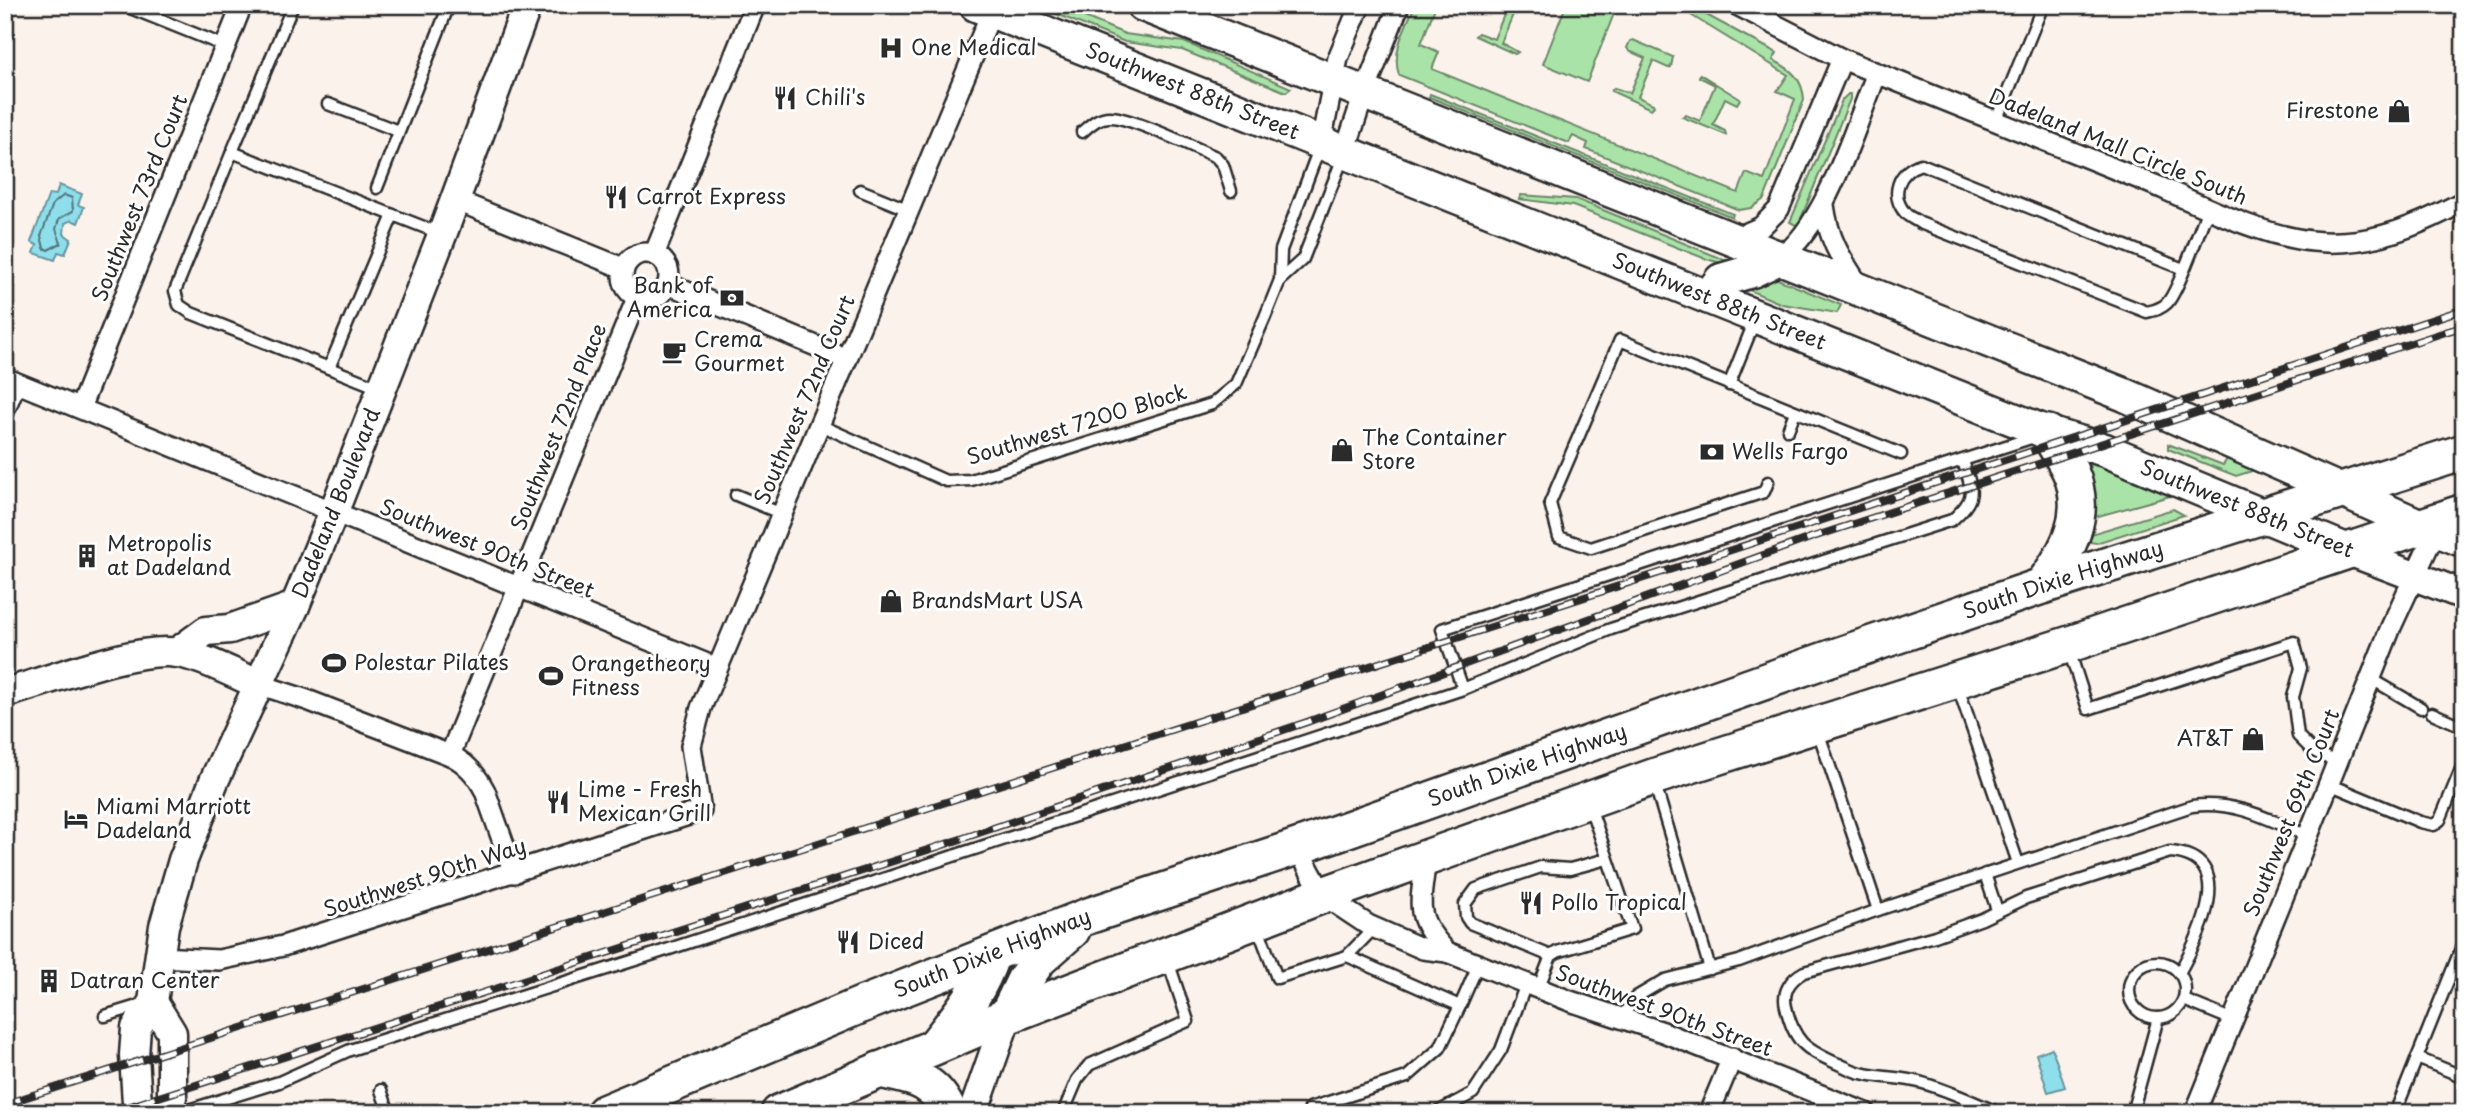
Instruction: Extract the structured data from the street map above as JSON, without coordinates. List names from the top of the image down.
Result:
{
  "streets": {
    "highway": ["South Dixie Highway"],
    "main road": ["Southwest 88th Street"],
    "street": [
      "Dadeland Mall Circle South",
      "Southwest 73rd Court",
      "Southwest 72nd Court",
      "Southwest 72nd Place",
      "Dadeland Boulevard",
      "Southwest 90th Street",
      "Southwest 69th Court",
      "Southwest 90th Way"
    ],
    "lane": ["Southwest 7200 Block"]
  },
  "crossings": [
    ["Southwest 88th Street", "Southwest 72nd Court"],
    ["Southwest 88th Street", "Southwest 7200 Block"],
    ["Southwest 88th Street", "South Dixie Highway"],
    ["Southwest 88th Street", "Southwest 69th Court"],
    ["Southwest 73rd Court", "Southwest 90th Street"],
    ["Southwest 72nd Court", "Southwest 7200 Block"],
    ["Southwest 72nd Court", "Southwest 90th Street"],
    ["Southwest 72nd Court", "Southwest 90th Way"],
    ["Southwest 72nd Place", "Southwest 90th Street"],
    ["Dadeland Boulevard", "Southwest 90th Street"],
    ["Dadeland Boulevard", "Southwest 90th Way"],
    ["Southwest 90th Street", "South Dixie Highway"]
  ],
  "places": {
    "hospital": ["One Medical"],
    "restaurant": [
      "Chili's",
      "Carrot Express",
      "Lime - Fresh Mexican Grill",
      "Pollo Tropical",
      "Diced"
    ],
    "shop": [
      "Firestone",
      "The Container Store",
      "BrandsMart USA",
      "AT&T"
    ],
    "bank": ["Bank of America", "Wells Fargo"],
    "cafe": ["Crema Gourmet"],
    "building": ["Metropolis at Dadeland", "Datran Center"],
    "sports": ["Polestar Pilates", "Orangetheory Fitness"],
    "hotel": ["Miami Marriott Dadeland"]
  }
}
